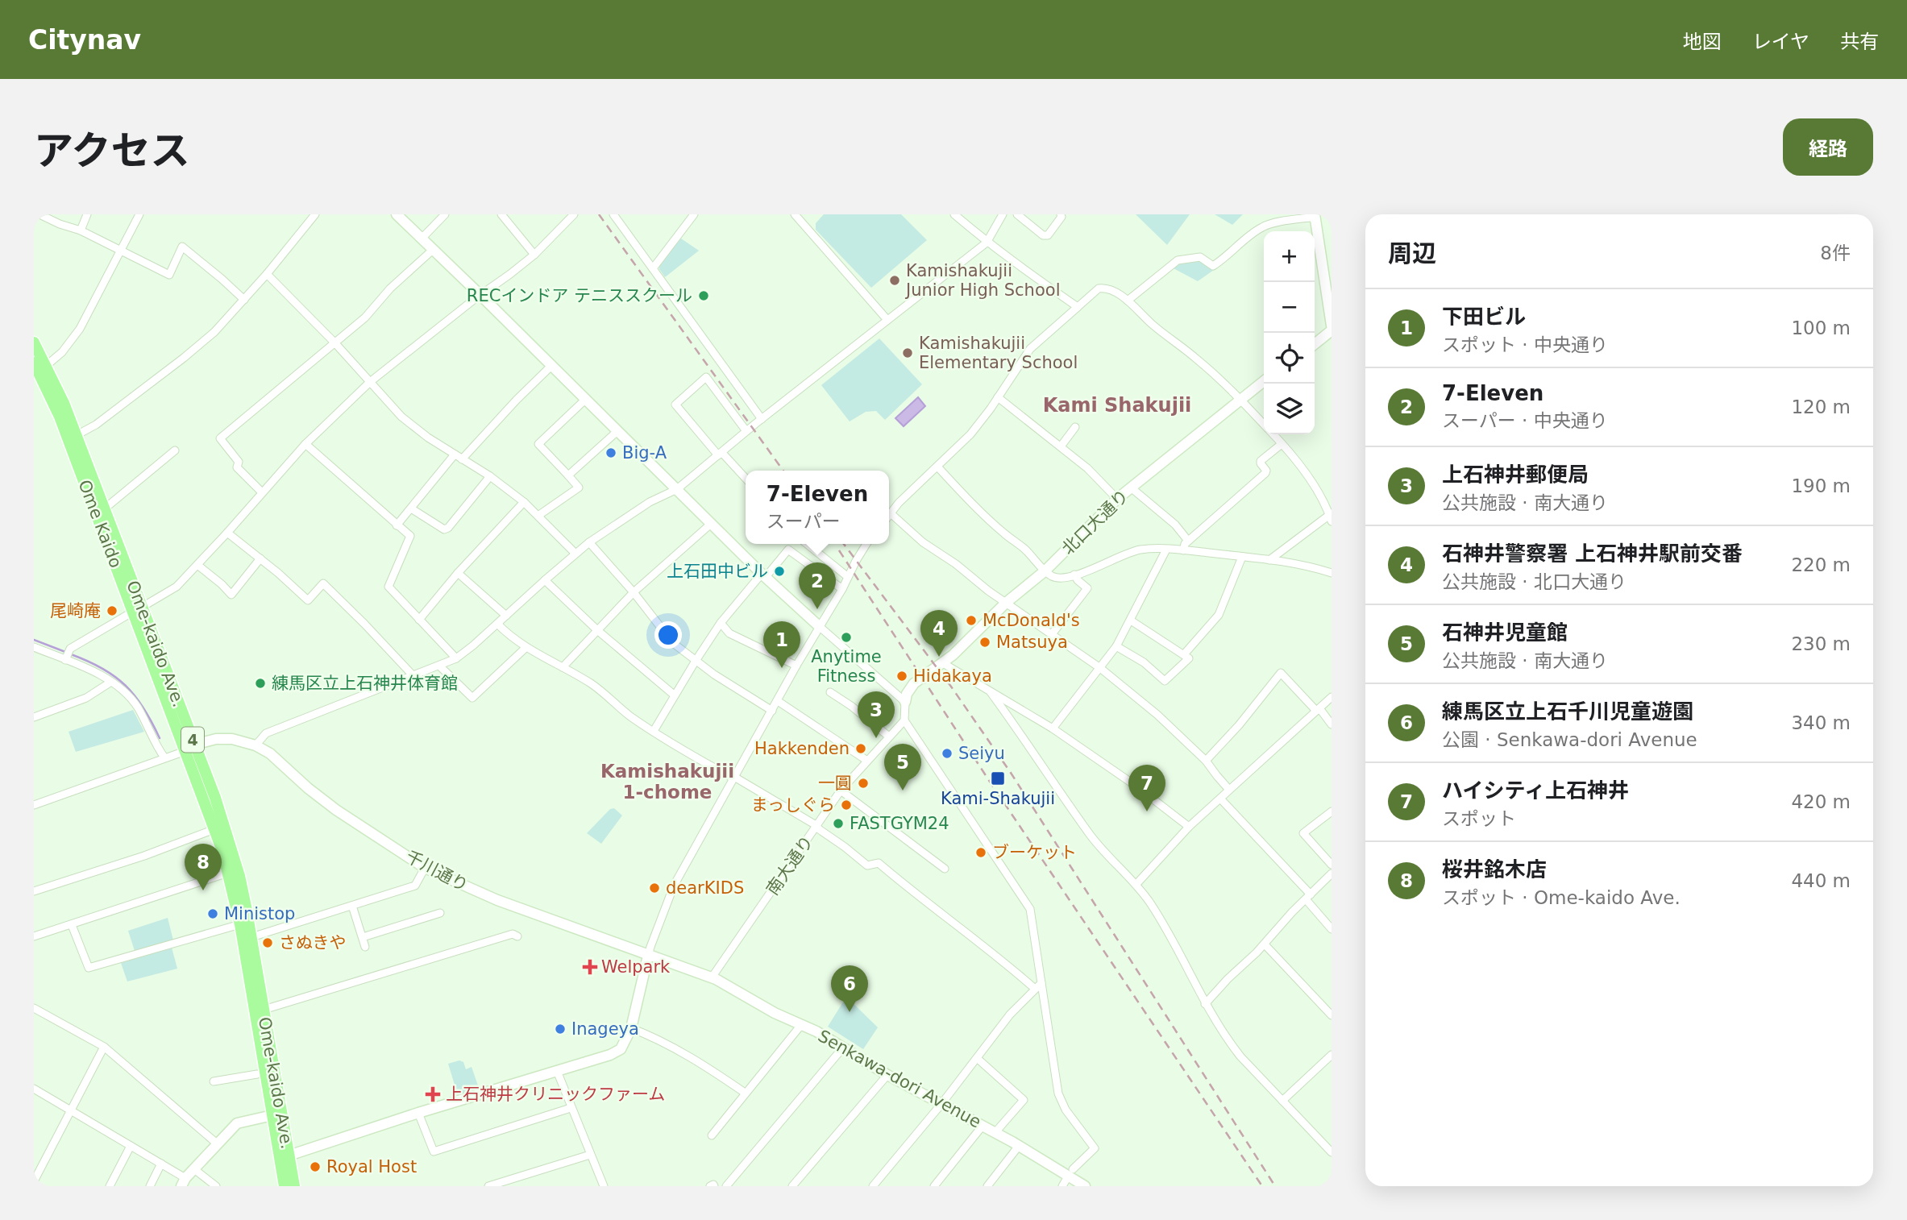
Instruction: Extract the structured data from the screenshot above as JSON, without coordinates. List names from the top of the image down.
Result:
{
  "streets": {
    "main road": ["Ome Kaido", "Ome-kaido Ave.", "4"],
    "street": [
      "北口大通り",
      "南大通り",
      "千川通り",
      "Senkawa-dori Avenue"
    ]
  },
  "crossings": [
    ["Ome Kaido", "Ome-kaido Ave."],
    ["Ome Kaido", "千川通り"],
    ["Ome-kaido Ave.", "千川通り"],
    ["南大通り", "千川通り"],
    ["南大通り", "Senkawa-dori Avenue"],
    ["千川通り", "Senkawa-dori Avenue"]
  ],
  "districts": ["Kami Shakujii", "Kamishakujii 1-chome"],
  "places": {
    "other": [
      "Kamishakujii Junior High School",
      "RECインドア テニススクール",
      "Kamishakujii Elementary School",
      "Big-A",
      "上石田中ビル",
      "尾崎庵",
      "McDonald's",
      "Anytime Fitness",
      "Matsuya",
      "Hidakaya",
      "練馬区立上石神井体育館",
      "Hakkenden",
      "Seiyu",
      "一圓",
      "まっしぐら",
      "FASTGYM24",
      "ブーケット",
      "dearKIDS",
      "Ministop",
      "さぬきや",
      "Inageya",
      "Royal Host"
    ],
    "transit": ["Kami-Shakujii"],
    "health": ["Welpark", "上石神井クリニックファーム"]
  },
  "page": {
    "header": "Citynav",
    "nav": ["地図", "レイヤ", "共有"],
    "title": "アクセス",
    "buttons": "経路",
    "heading": ["周辺", "8件"],
    "map_buttons": ["+", "−"],
    "list": [
      {
        "mark": "1",
        "name": "下田ビル",
        "note": "スポット · 中央通り",
        "value": "100 m"
      },
      {
        "mark": "2",
        "name": "7-Eleven",
        "note": "スーパー · 中央通り",
        "value": "120 m"
      },
      {
        "mark": "3",
        "name": "上石神井郵便局",
        "note": "公共施設 · 南大通り",
        "value": "190 m"
      },
      {
        "mark": "4",
        "name": "石神井警察署 上石神井駅前交番",
        "note": "公共施設 · 北口大通り",
        "value": "220 m"
      },
      {
        "mark": "5",
        "name": "石神井児童館",
        "note": "公共施設 · 南大通り",
        "value": "230 m"
      },
      {
        "mark": "6",
        "name": "練馬区立上石千川児童遊園",
        "note": "公園 · Senkawa-dori Avenue",
        "value": "340 m"
      },
      {
        "mark": "7",
        "name": "ハイシティ上石神井",
        "note": "スポット",
        "value": "420 m"
      },
      {
        "mark": "8",
        "name": "桜井銘木店",
        "note": "スポット · Ome-kaido Ave.",
        "value": "440 m"
      }
    ],
    "popup": ["7-Eleven", "スーパー"],
    "pins": [
      "2",
      "4",
      "1",
      "3",
      "5",
      "7",
      "8",
      "6"
    ]
  }
}
